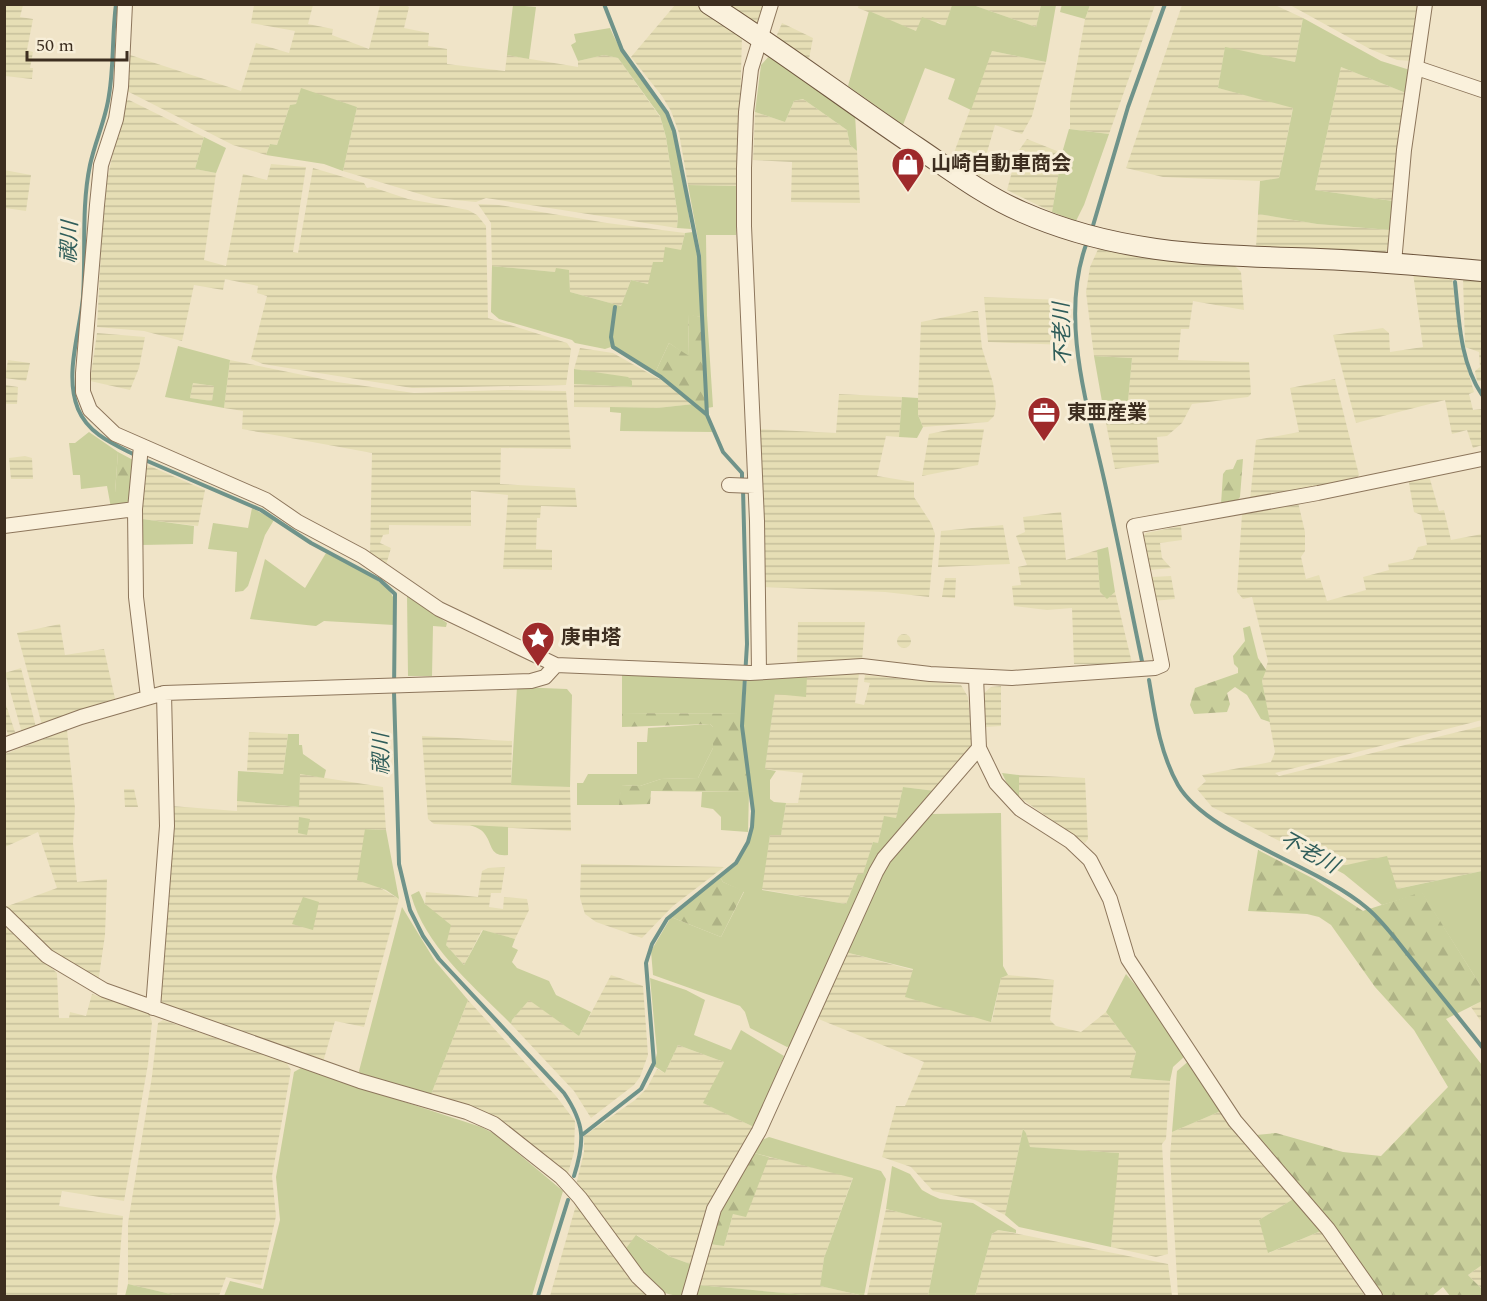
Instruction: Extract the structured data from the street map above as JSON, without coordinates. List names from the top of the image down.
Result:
{
  "water": ["禊川", "不老川"],
  "places": {
    "shop": ["山崎自動車商会"],
    "office": ["東亜産業"],
    "place": ["庚申塔"]
  },
  "scale_bar": "50 m"
}
